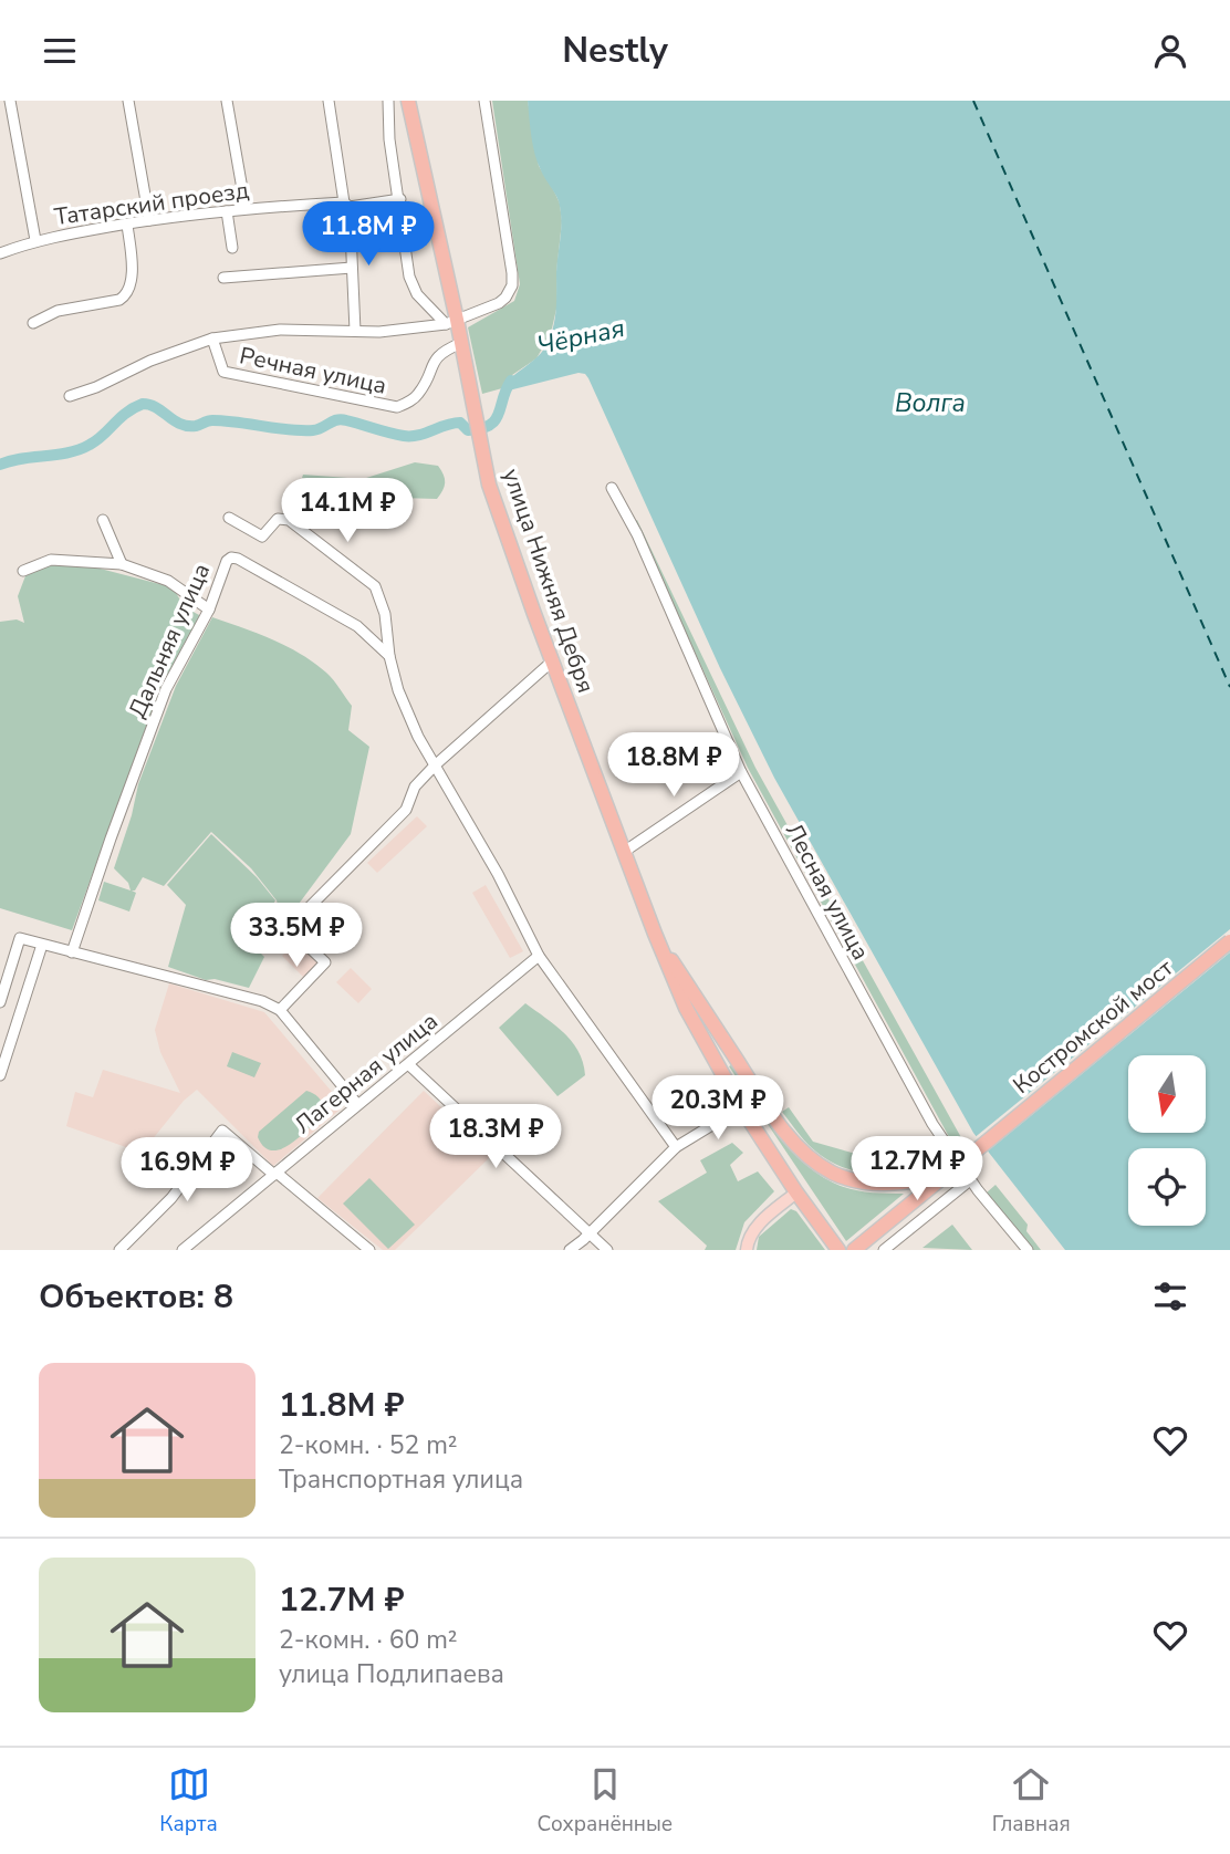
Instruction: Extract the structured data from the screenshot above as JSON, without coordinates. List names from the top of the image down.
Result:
{
  "streets": {
    "highway": ["улица Нижняя Дебря", "Костромской мост"],
    "street": [
      "Татарский проезд",
      "Речная улица",
      "Дальняя улица",
      "Лесная улица",
      "Лагерная улица"
    ]
  },
  "crossings": [
    ["Речная улица", "улица Нижняя Дебря"]
  ],
  "water": ["Чёрная", "Волга"],
  "north": "bottom",
  "page": {
    "header": "Nestly",
    "price": [
      "11.8M ₽",
      "14.1M ₽",
      "18.8M ₽",
      "33.5M ₽",
      "20.3M ₽",
      "18.3M ₽",
      "12.7M ₽",
      "16.9M ₽"
    ],
    "heading": "Объектов: 8",
    "list": [
      {
        "name": "11.8M ₽",
        "note": "2-комн. · 52 m² · Транспортная улица"
      },
      {
        "name": "12.7M ₽",
        "note": "2-комн. · 60 m² · улица Подлипаева"
      }
    ],
    "tabs": ["Карта", "Сохранённые", "Главная"]
  }
}
